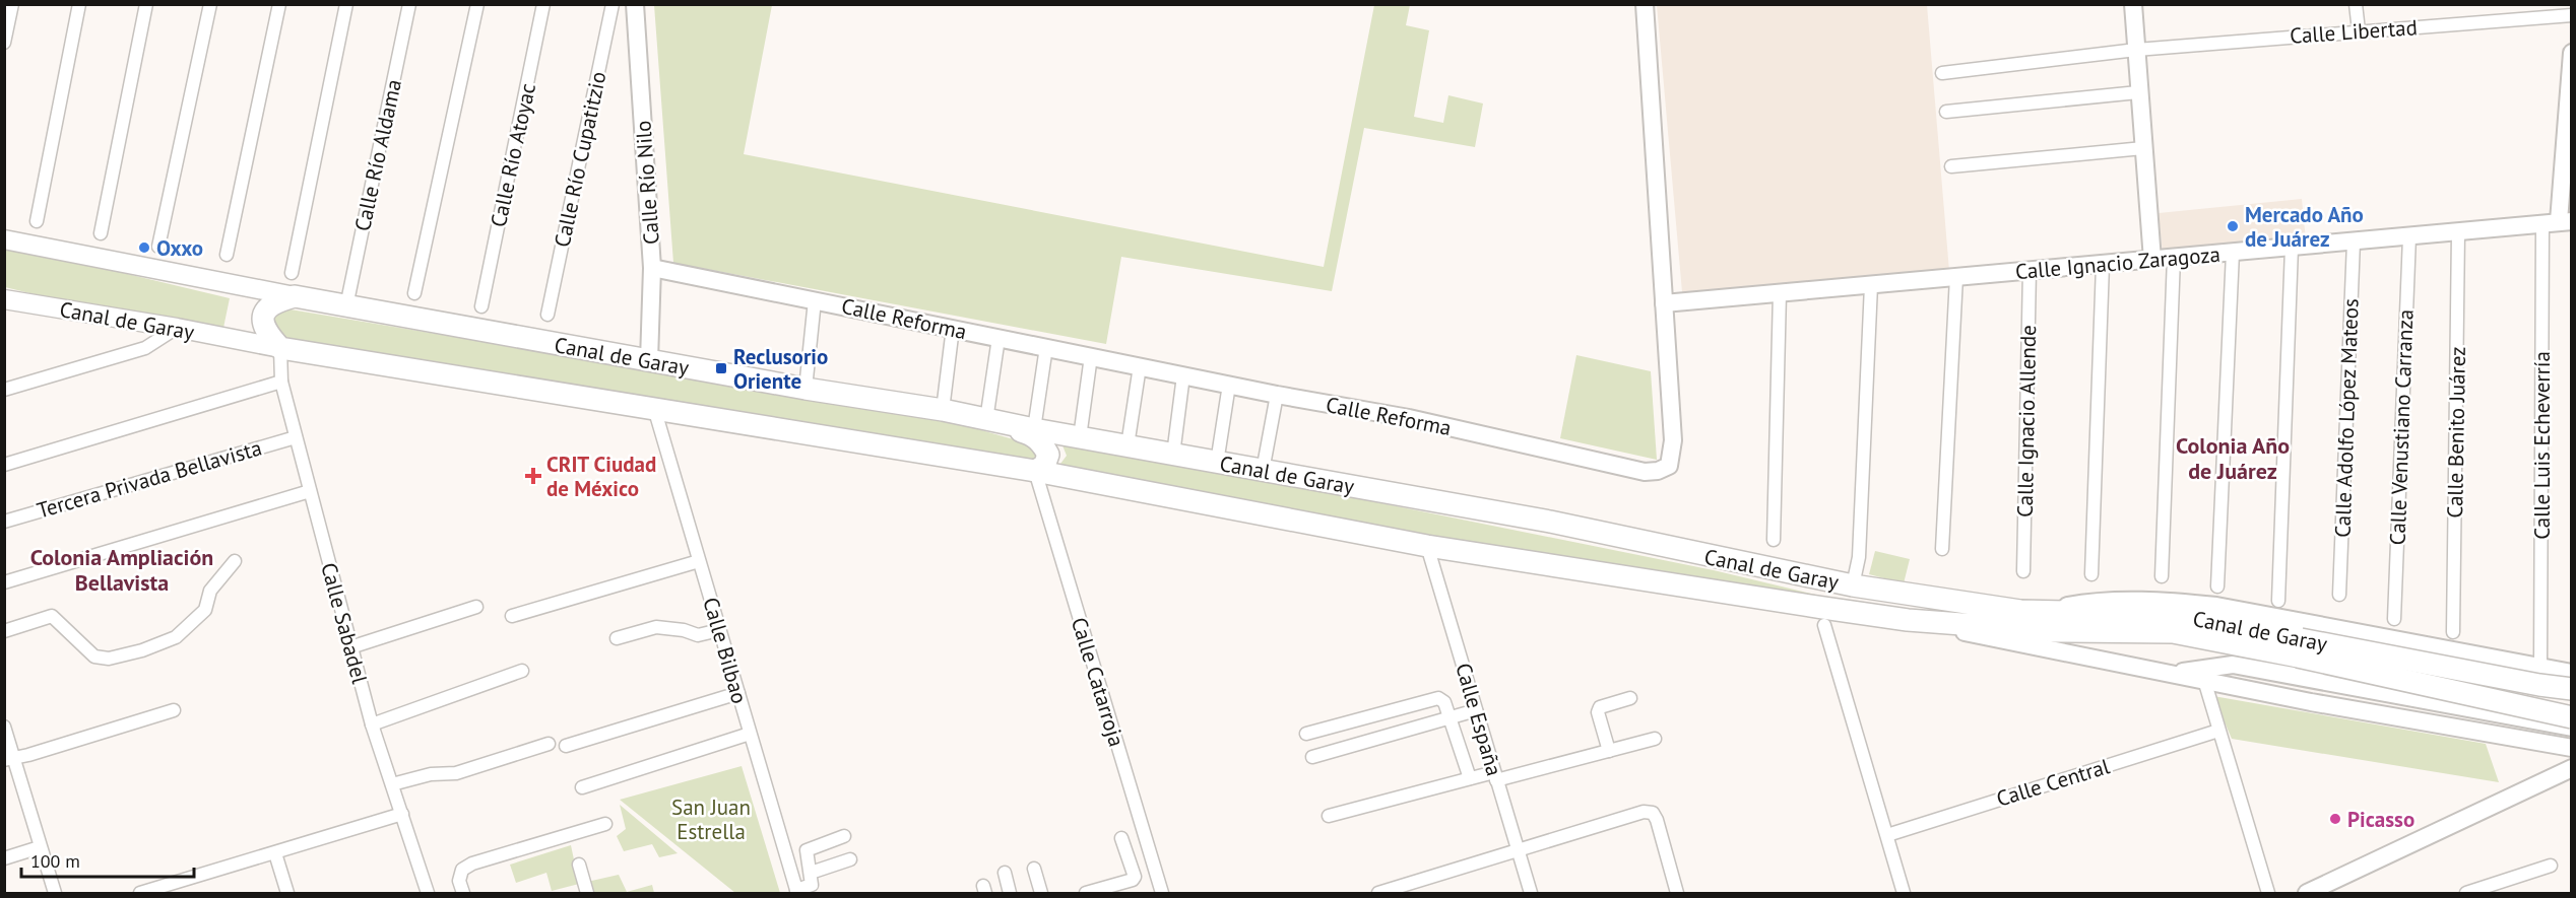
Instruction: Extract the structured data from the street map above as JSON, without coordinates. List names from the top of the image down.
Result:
{
  "streets": {
    "highway": ["Canal de Garay"],
    "street": [
      "Calle Libertad",
      "Calle Río Aldama",
      "Calle Río Atoyac",
      "Calle Río Cupatitzio",
      "Calle Río Nilo",
      "Calle Ignacio Zaragoza",
      "Calle Reforma",
      "Calle Adolfo López Mateos",
      "Calle Ignacio Allende",
      "Calle Venustiano Carranza",
      "Calle Benito Juárez",
      "Calle Luis Echeverría",
      "Tercera Privada Bellavista",
      "Calle Sabadel",
      "Calle Bilbao",
      "Calle Catarroja",
      "Calle España",
      "Calle Central"
    ]
  },
  "crossings": [
    ["Calle Río Aldama", "Canal de Garay"],
    ["Calle Río Nilo", "Calle Reforma"],
    ["Calle Río Nilo", "Canal de Garay"],
    ["Calle Ignacio Zaragoza", "Calle Reforma"],
    ["Calle Ignacio Zaragoza", "Calle Adolfo López Mateos"],
    ["Calle Ignacio Zaragoza", "Calle Ignacio Allende"],
    ["Calle Ignacio Zaragoza", "Calle Venustiano Carranza"],
    ["Calle Ignacio Zaragoza", "Calle Benito Juárez"],
    ["Calle Ignacio Zaragoza", "Calle Luis Echeverría"],
    ["Canal de Garay", "Calle Sabadel"],
    ["Canal de Garay", "Calle Bilbao"],
    ["Canal de Garay", "Calle Catarroja"],
    ["Canal de Garay", "Calle España"],
    ["Tercera Privada Bellavista", "Calle Sabadel"]
  ],
  "districts": ["Colonia Año de Juárez", "Colonia Ampliación Bellavista"],
  "parks": ["San Juan Estrella"],
  "places": {
    "other": ["Mercado Año de Juárez", "Oxxo", "Picasso"],
    "transit": ["Reclusorio Oriente"],
    "health": ["CRIT Ciudad de México"]
  },
  "scale_bar": "100 m"
}
